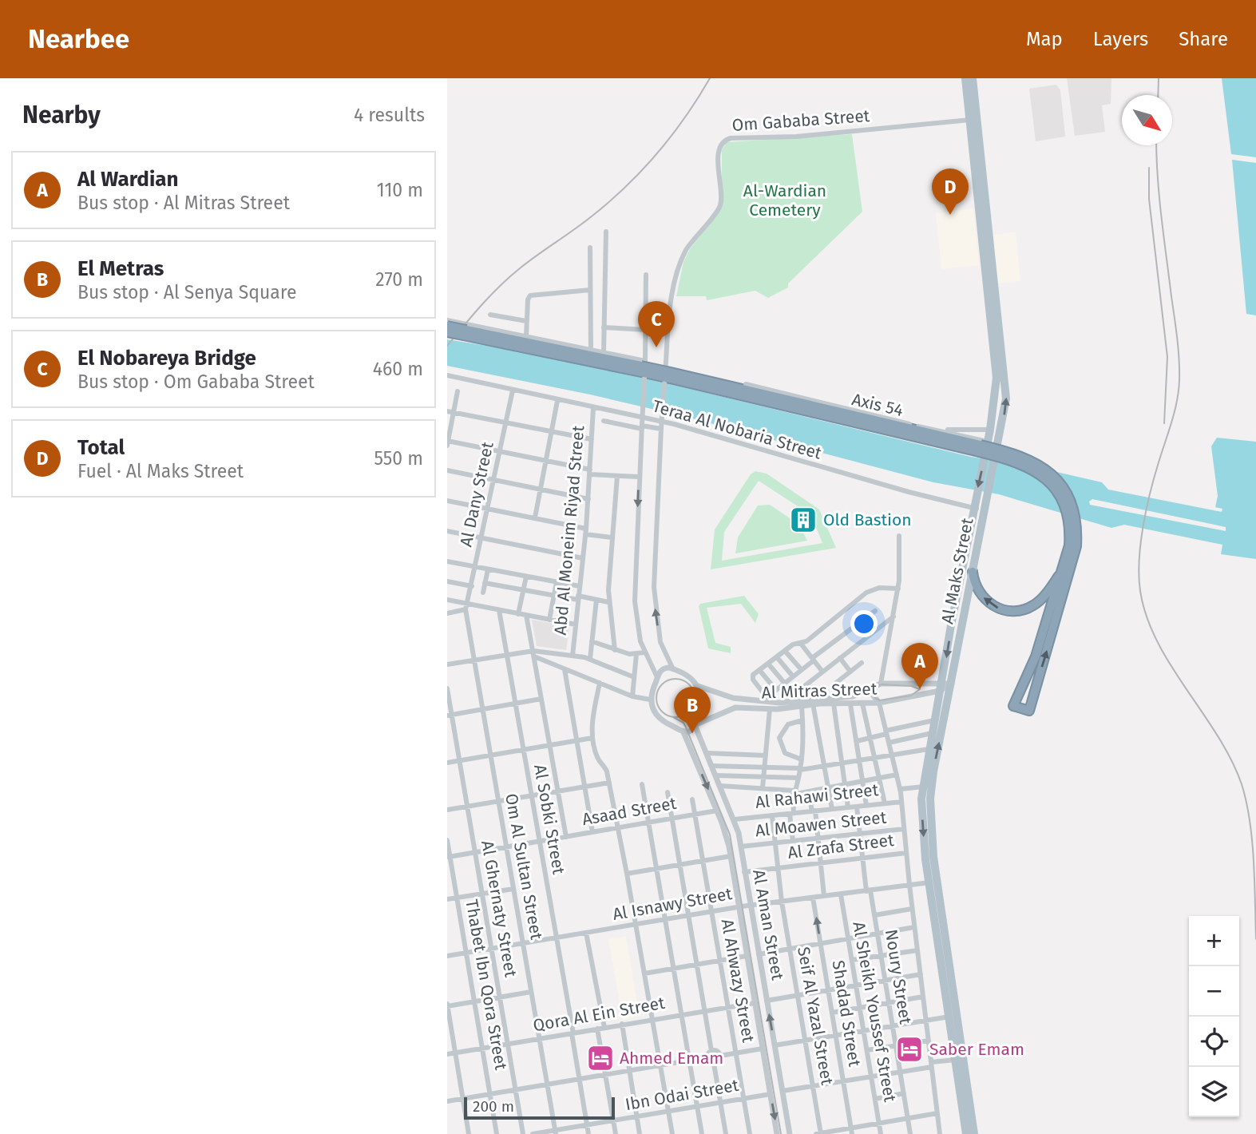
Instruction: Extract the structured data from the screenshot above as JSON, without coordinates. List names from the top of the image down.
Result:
{
  "streets": {
    "highway": ["Axis 54"],
    "main road": ["Al Maks Street"],
    "street": [
      "Om Gababa Street",
      "Teraa Al Nobaria Street",
      "Al Dany Street",
      "Abd Al Moneim Riyad Street",
      "Al Mitras Street",
      "Al Rahawi Street",
      "Asaad Street",
      "Al Sobki Street",
      "Al Moawen Street",
      "Al Zrafa Street",
      "Om Al Sultan Street",
      "Al Isnawy Street",
      "Al Ghernaty Street",
      "Al Aman Street",
      "Noury Street",
      "Al Ahwazy Street",
      "Thabet Ibn Qora Street",
      "Al Sheikh Youssef Street",
      "Shadad Street",
      "Qora Al Ein Street",
      "Seif Al Yazal Street",
      "Ibn Odai Street"
    ]
  },
  "crossings": [
    ["Om Gababa Street", "Axis 54"],
    ["Om Gababa Street", "Al Maks Street"],
    ["Axis 54", "Al Maks Street"],
    ["Teraa Al Nobaria Street", "Al Dany Street"],
    ["Teraa Al Nobaria Street", "Abd Al Moneim Riyad Street"],
    ["Teraa Al Nobaria Street", "Al Maks Street"],
    ["Al Dany Street", "Om Al Sultan Street"],
    ["Al Maks Street", "Al Mitras Street"],
    ["Al Maks Street", "Al Isnawy Street"],
    ["Al Mitras Street", "Al Aman Street"],
    ["Al Rahawi Street", "Al Aman Street"],
    ["Al Rahawi Street", "Noury Street"],
    ["Al Rahawi Street", "Seif Al Yazal Street"],
    ["Asaad Street", "Al Sobki Street"],
    ["Asaad Street", "Om Al Sultan Street"],
    ["Asaad Street", "Al Ghernaty Street"],
    ["Asaad Street", "Al Aman Street"],
    ["Asaad Street", "Al Ahwazy Street"],
    ["Asaad Street", "Thabet Ibn Qora Street"],
    ["Al Sobki Street", "Al Isnawy Street"],
    ["Al Sobki Street", "Qora Al Ein Street"],
    ["Al Sobki Street", "Ibn Odai Street"],
    ["Al Moawen Street", "Al Aman Street"],
    ["Al Moawen Street", "Noury Street"],
    ["Al Moawen Street", "Seif Al Yazal Street"],
    ["Al Zrafa Street", "Al Aman Street"],
    ["Al Zrafa Street", "Noury Street"],
    ["Al Zrafa Street", "Seif Al Yazal Street"],
    ["Om Al Sultan Street", "Al Isnawy Street"],
    ["Om Al Sultan Street", "Qora Al Ein Street"],
    ["Om Al Sultan Street", "Ibn Odai Street"],
    ["Al Isnawy Street", "Al Ghernaty Street"],
    ["Al Isnawy Street", "Al Aman Street"],
    ["Al Isnawy Street", "Noury Street"],
    ["Al Isnawy Street", "Al Ahwazy Street"],
    ["Al Isnawy Street", "Thabet Ibn Qora Street"],
    ["Al Isnawy Street", "Al Sheikh Youssef Street"],
    ["Al Isnawy Street", "Shadad Street"],
    ["Al Isnawy Street", "Seif Al Yazal Street"],
    ["Al Ghernaty Street", "Qora Al Ein Street"],
    ["Al Aman Street", "Qora Al Ein Street"],
    ["Al Aman Street", "Ibn Odai Street"],
    ["Al Ahwazy Street", "Qora Al Ein Street"],
    ["Al Ahwazy Street", "Ibn Odai Street"],
    ["Thabet Ibn Qora Street", "Qora Al Ein Street"]
  ],
  "parks": ["Al-Wardian Cemetery"],
  "places": {
    "building": ["Old Bastion"],
    "hotel": ["Saber Emam", "Ahmed Emam"]
  },
  "scale_bar": "200 m",
  "north": "bottom right",
  "page": {
    "header": "Nearbee",
    "nav": ["Map", "Layers", "Share"],
    "heading": ["Nearby", "4 results"],
    "list": [
      {
        "mark": "A",
        "name": "Al Wardian",
        "note": "Bus stop · Al Mitras Street",
        "value": "110 m"
      },
      {
        "mark": "B",
        "name": "El Metras",
        "note": "Bus stop · Al Senya Square",
        "value": "270 m"
      },
      {
        "mark": "C",
        "name": "El Nobareya Bridge",
        "note": "Bus stop · Om Gababa Street",
        "value": "460 m"
      },
      {
        "mark": "D",
        "name": "Total",
        "note": "Fuel · Al Maks Street",
        "value": "550 m"
      }
    ],
    "pins": [
      "D",
      "C",
      "A",
      "B"
    ],
    "map_buttons": ["+", "−"],
    "scale": "200 m"
  }
}
